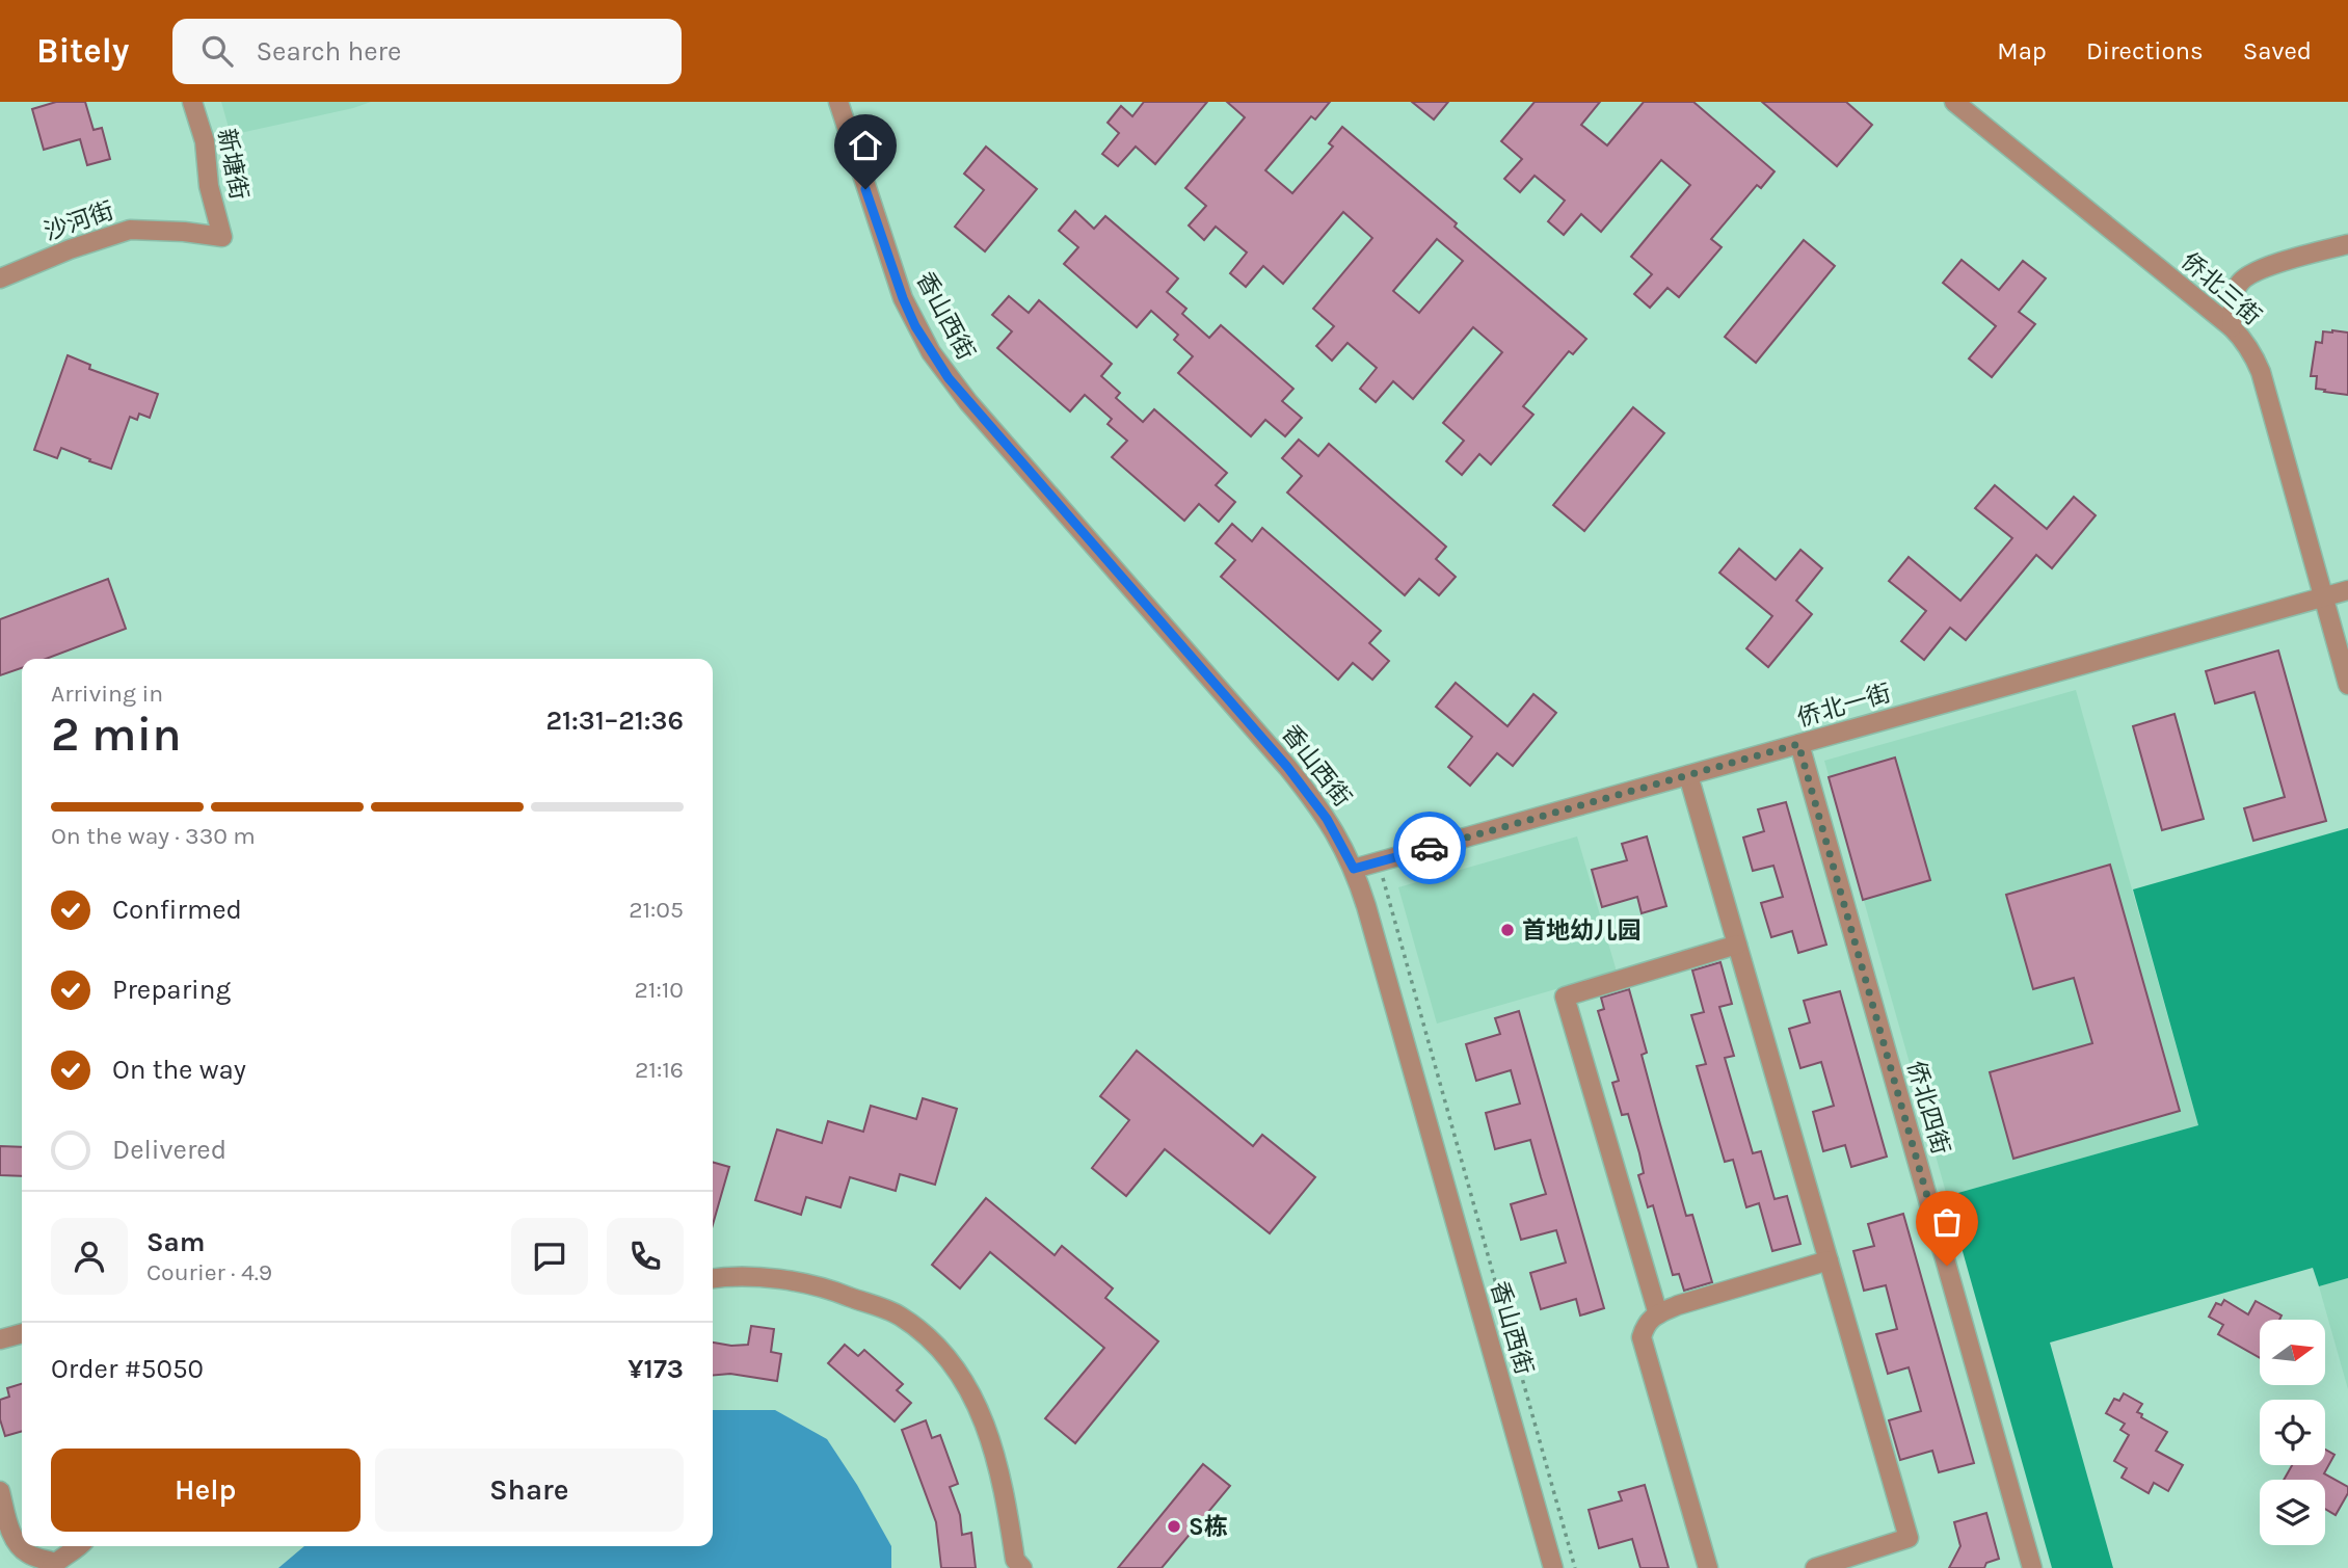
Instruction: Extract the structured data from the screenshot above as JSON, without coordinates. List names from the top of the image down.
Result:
{
  "streets": {
    "street": [
      "新塘街",
      "沙河街",
      "侨北三街",
      "香山西街",
      "侨北一街",
      "侨北四街"
    ]
  },
  "crossings": [
    ["新塘街", "沙河街"],
    ["侨北三街", "侨北一街"],
    ["香山西街", "侨北一街"],
    ["侨北一街", "侨北四街"]
  ],
  "places": ["首地幼儿园", "S栋"],
  "north": "right",
  "page": {
    "header": "Bitely",
    "search": "Search here",
    "nav": ["Map", "Directions", "Saved"],
    "heading": ["2 min", "Arriving in", "21:31–21:36"],
    "panel": [
      "Sam",
      "Courier · 4.9",
      "Order #5050",
      "¥173"
    ],
    "bar": "On the way · 330 m",
    "list": [
      ["Confirmed", "21:05"],
      ["Preparing", "21:10"],
      ["On the way", "21:16"],
      "Delivered"
    ],
    "buttons": ["Help", "Share"]
  }
}
